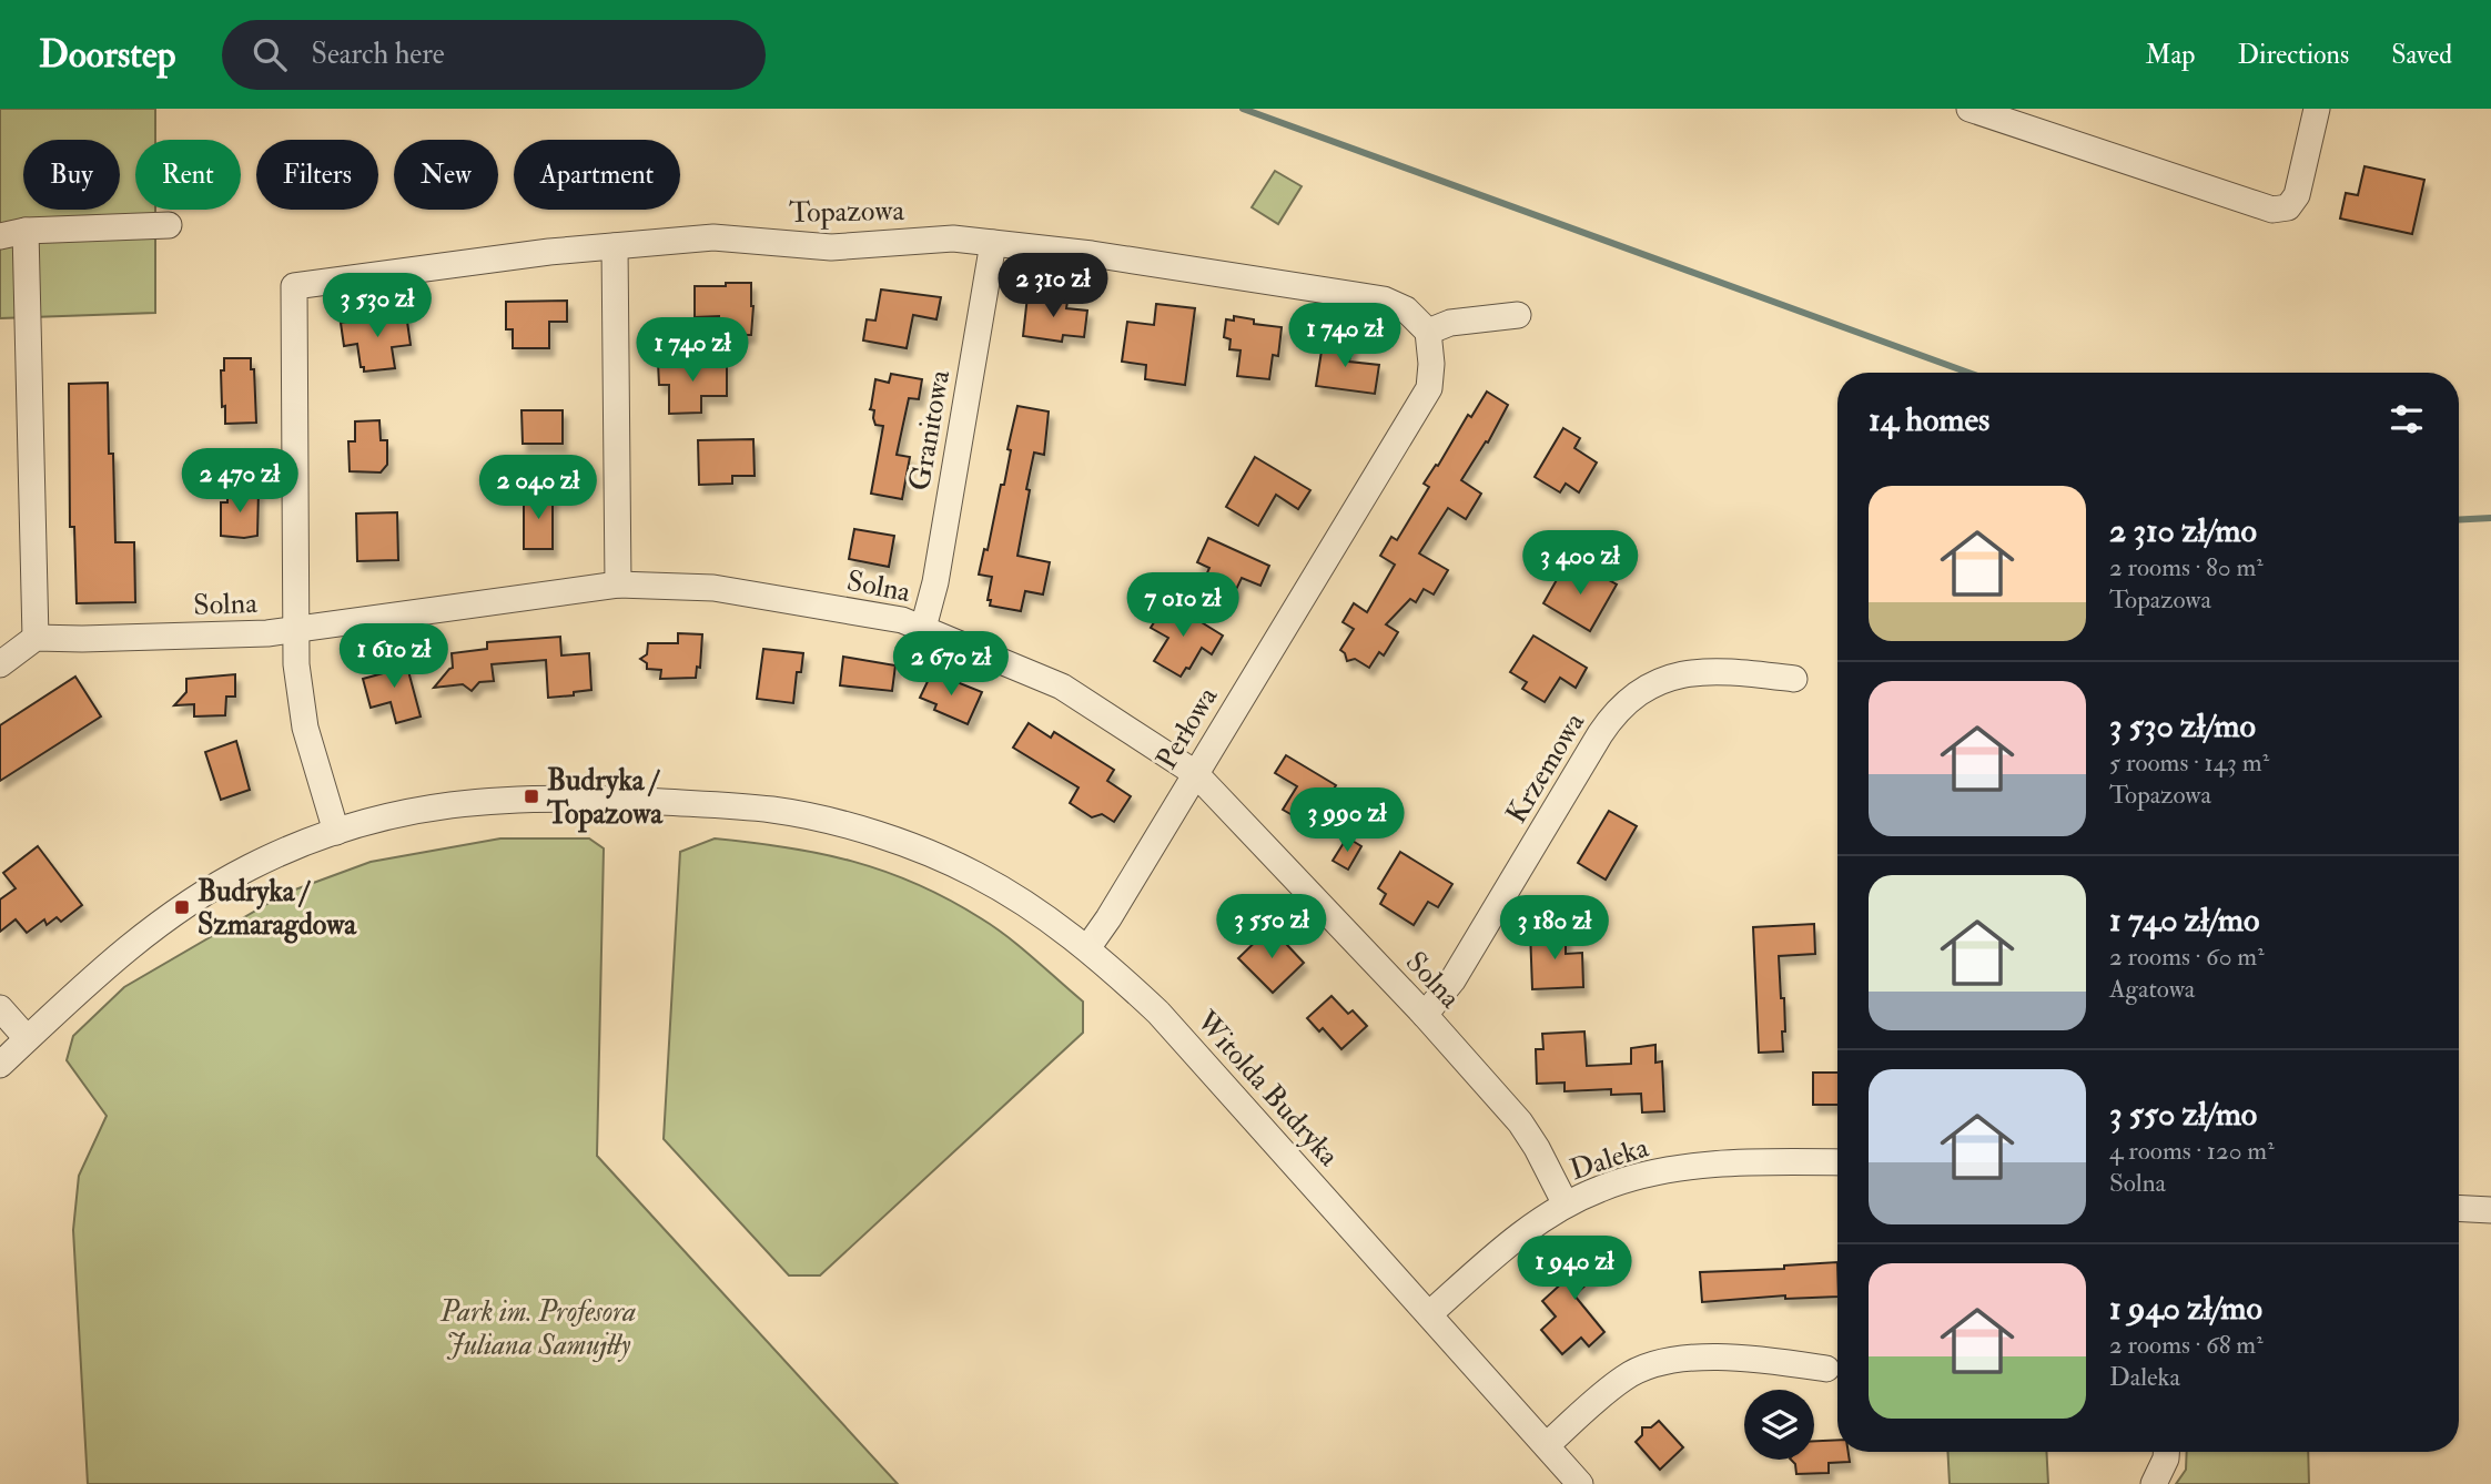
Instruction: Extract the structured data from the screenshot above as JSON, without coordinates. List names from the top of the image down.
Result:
{
  "streets": {
    "street": [
      "Topazowa",
      "Granitowa",
      "Solna",
      "Perłowa",
      "Krzemowa",
      "Witolda Budryka",
      "Daleka"
    ]
  },
  "crossings": [
    ["Topazowa", "Granitowa"],
    ["Topazowa", "Solna"],
    ["Topazowa", "Perłowa"],
    ["Topazowa", "Witolda Budryka"],
    ["Granitowa", "Solna"],
    ["Solna", "Perłowa"],
    ["Solna", "Krzemowa"],
    ["Solna", "Daleka"],
    ["Perłowa", "Witolda Budryka"],
    ["Witolda Budryka", "Daleka"]
  ],
  "parks": ["Park im. Profesora Juliana Samujłły"],
  "places": {
    "transit": ["Budryka / Topazowa", "Budryka / Szmaragdowa"]
  },
  "page": {
    "header": "Doorstep",
    "search": "Search here",
    "nav": ["Map", "Directions", "Saved"],
    "chip": [
      "Buy",
      "Rent",
      "Filters",
      "New",
      "Apartment"
    ],
    "price": [
      "2 310 zł",
      "3 530 zł",
      "1 740 zł",
      "1 740 zł",
      "2 470 zł",
      "2 040 zł",
      "3 400 zł",
      "7 010 zł",
      "1 610 zł",
      "2 670 zł",
      "3 990 zł",
      "3 550 zł",
      "3 180 zł",
      "1 940 zł"
    ],
    "heading": "14 homes",
    "list": [
      {
        "name": "2 310 zł/mo",
        "note": "2 rooms · 80 m² · Topazowa"
      },
      {
        "name": "3 530 zł/mo",
        "note": "5 rooms · 143 m² · Topazowa"
      },
      {
        "name": "1 740 zł/mo",
        "note": "2 rooms · 60 m² · Agatowa"
      },
      {
        "name": "3 550 zł/mo",
        "note": "4 rooms · 120 m² · Solna"
      },
      {
        "name": "1 940 zł/mo",
        "note": "2 rooms · 68 m² · Daleka"
      }
    ]
  }
}
